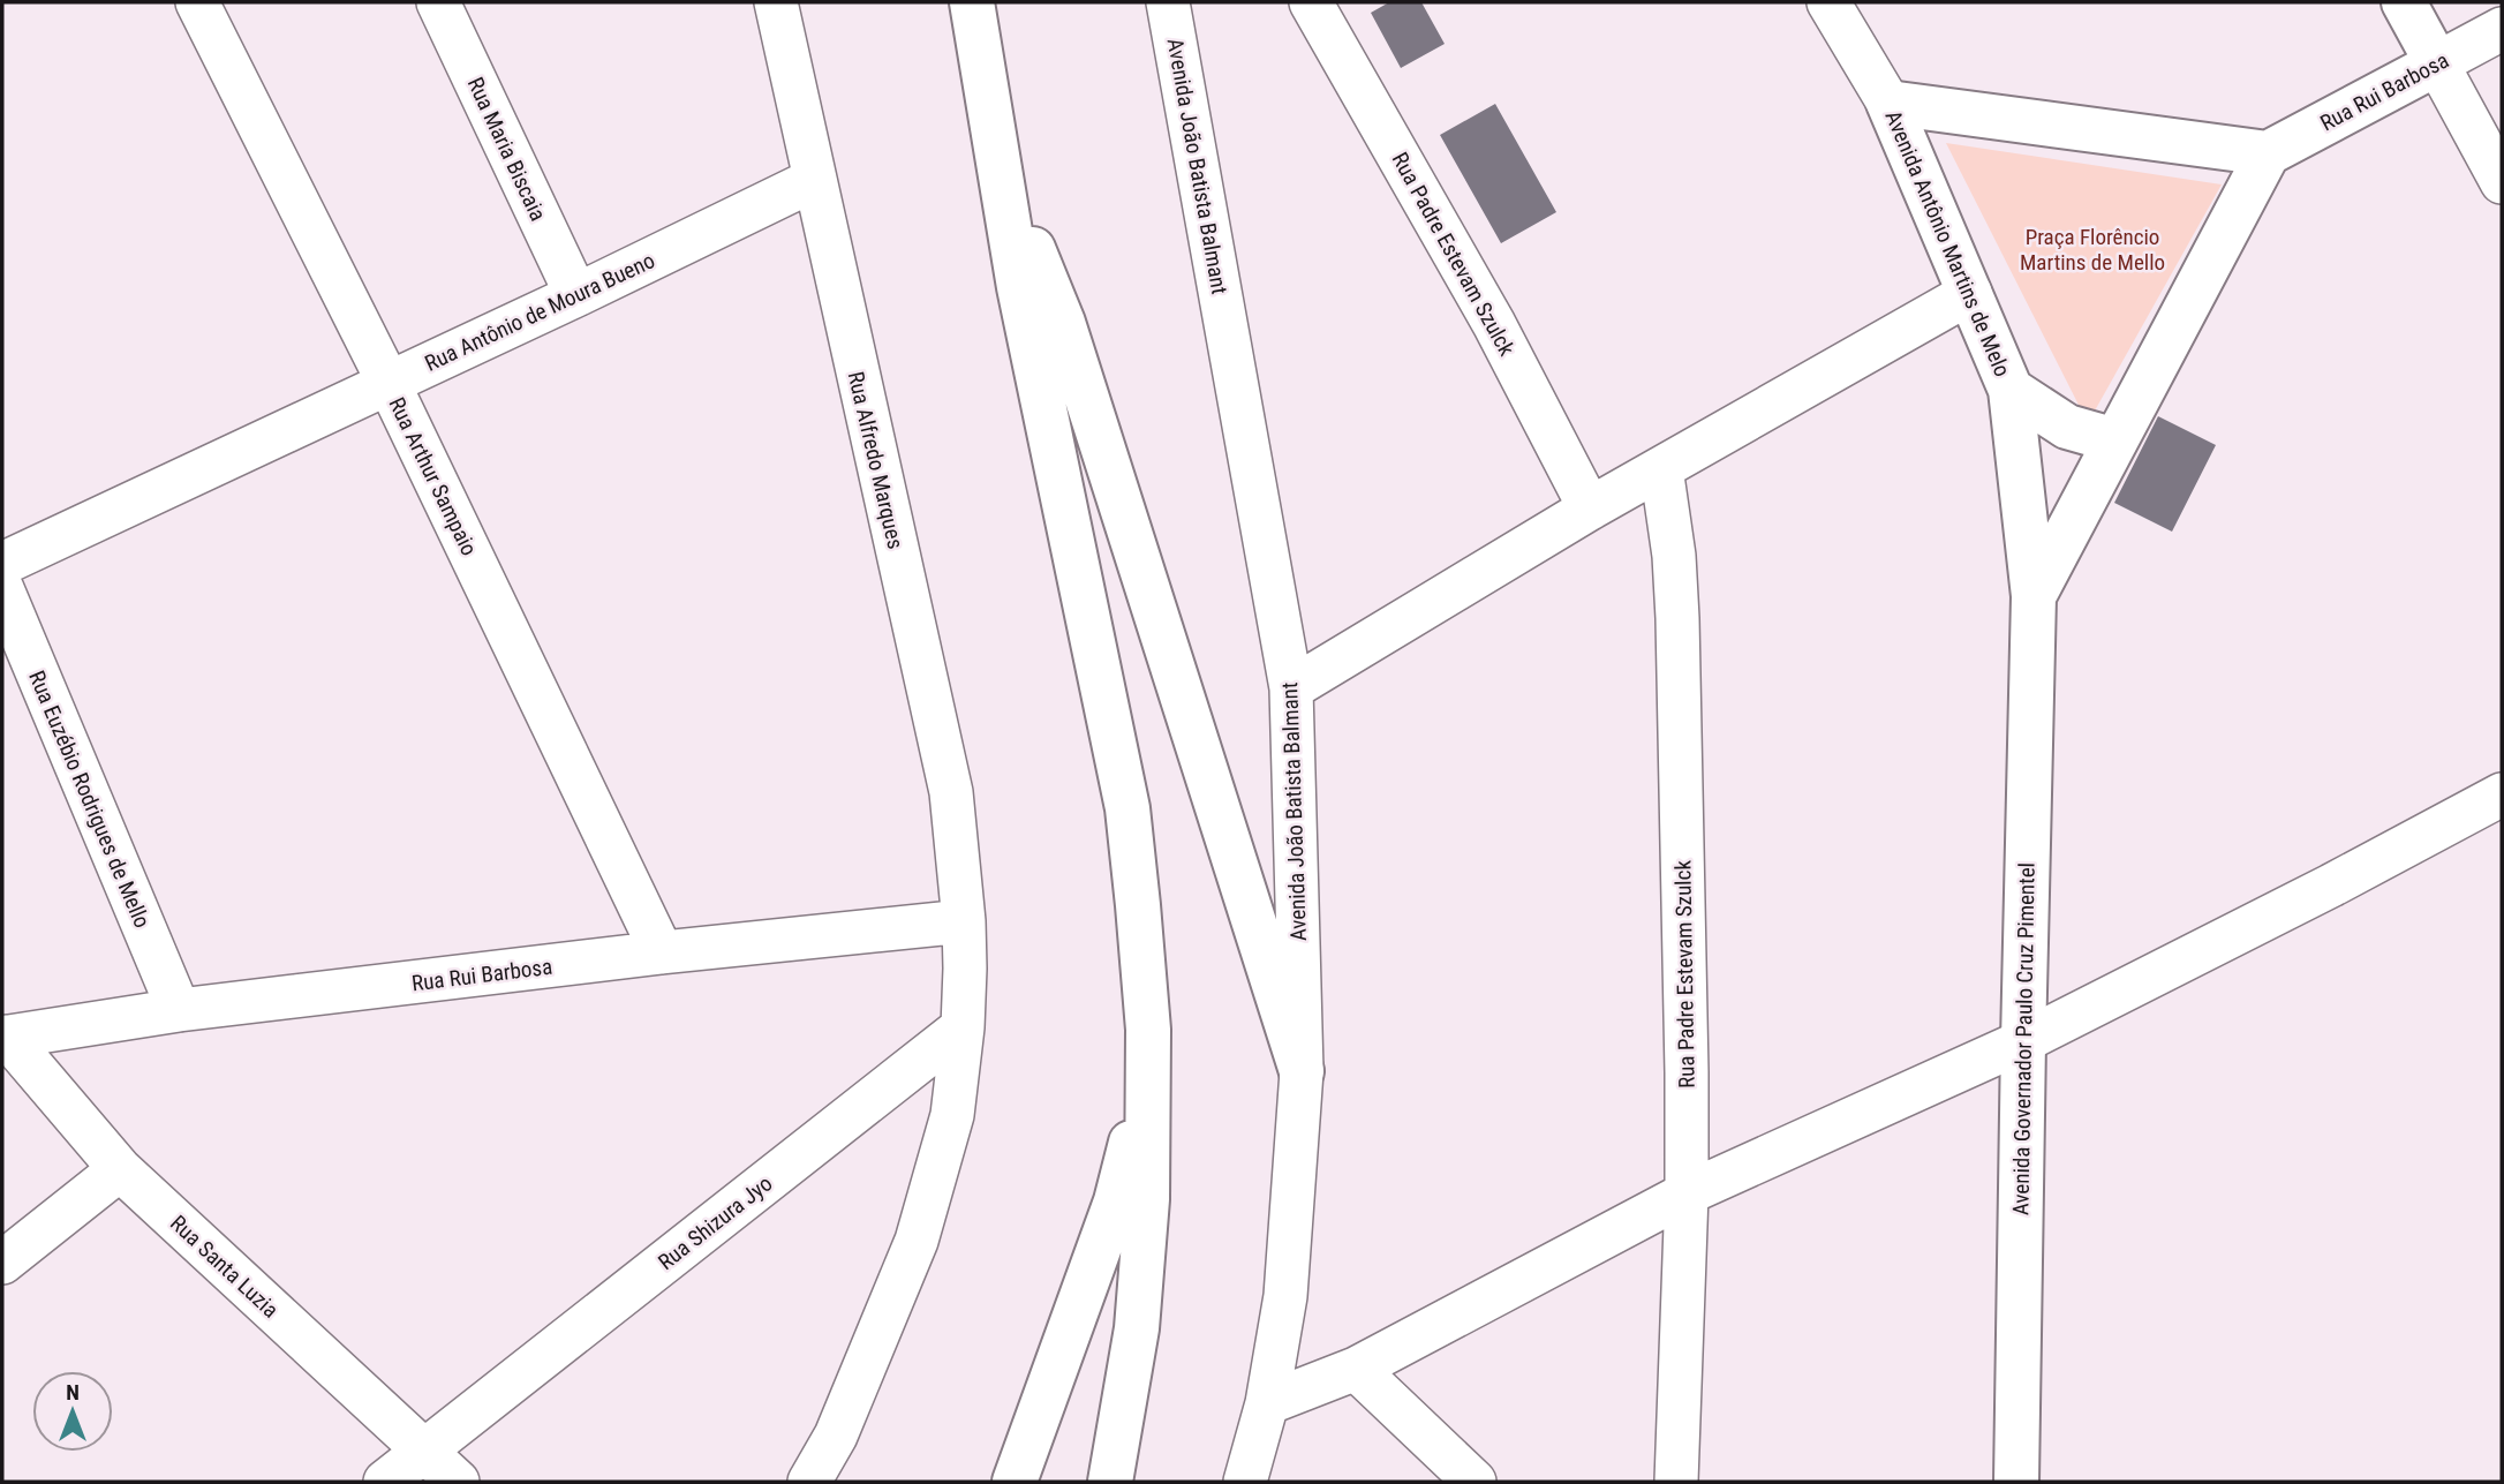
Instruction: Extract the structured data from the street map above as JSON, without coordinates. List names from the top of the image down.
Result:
{
  "streets": {
    "main road": ["Rua Rui Barbosa", "Avenida Antônio Martins de Melo", "Avenida Governador Paulo Cruz Pimentel"],
    "street": [
      "Rua Maria Biscaia",
      "Avenida João Batista Balmant",
      "Rua Padre Estevam Szulck",
      "Rua Antônio de Moura Bueno",
      "Rua Alfredo Marques",
      "Rua Arthur Sampaio",
      "Rua Euzébio Rodrigues de Mello",
      "Rua Shizura Jyo",
      "Rua Santa Luzia"
    ]
  },
  "crossings": [
    ["Rua Rui Barbosa", "Rua Alfredo Marques"],
    ["Rua Rui Barbosa", "Rua Arthur Sampaio"],
    ["Rua Rui Barbosa", "Rua Euzébio Rodrigues de Mello"],
    ["Rua Rui Barbosa", "Rua Santa Luzia"],
    ["Rua Maria Biscaia", "Rua Antônio de Moura Bueno"],
    ["Avenida Antônio Martins de Melo", "Avenida Governador Paulo Cruz Pimentel"],
    ["Rua Antônio de Moura Bueno", "Rua Alfredo Marques"],
    ["Rua Antônio de Moura Bueno", "Rua Arthur Sampaio"],
    ["Rua Shizura Jyo", "Rua Santa Luzia"]
  ],
  "parks": ["Praça Florêncio Martins de Mello"],
  "north": "top"
}
